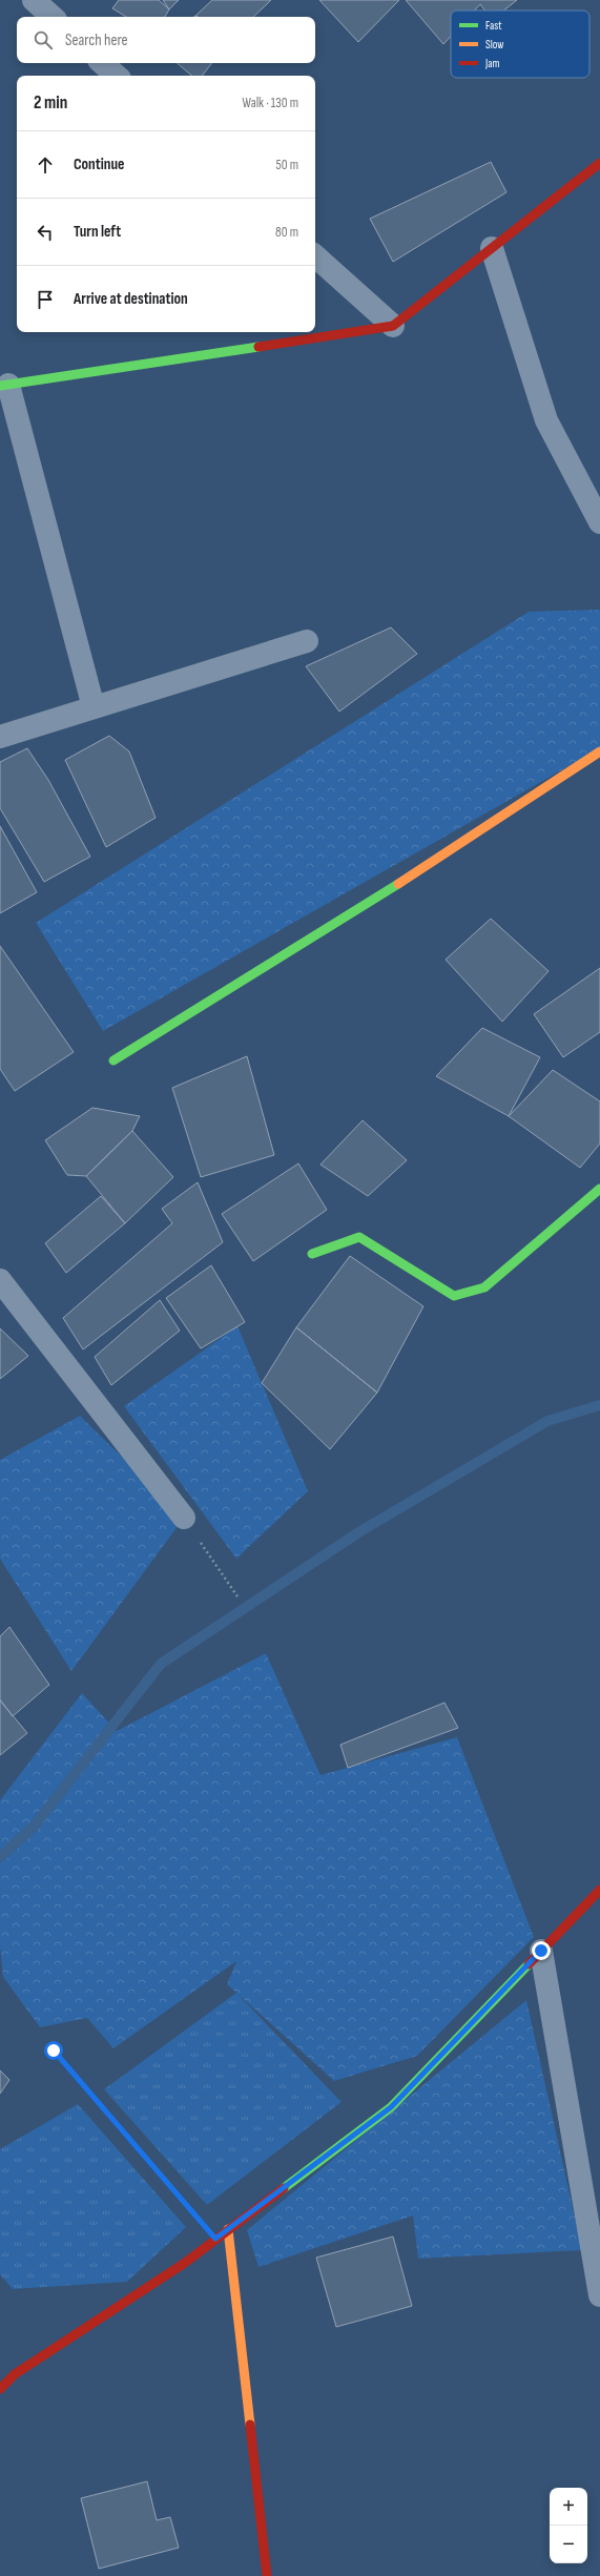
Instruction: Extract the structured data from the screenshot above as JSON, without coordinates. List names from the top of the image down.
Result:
{
  "legend": ["Fast", "Slow", "Jam"],
  "page": {
    "search": "Search here",
    "heading": ["2 min", "Walk · 130 m"],
    "list": [
      ["Continue", "50 m"],
      ["Turn left", "80 m"],
      "Arrive at destination"
    ],
    "map_buttons": ["+", "−"]
  }
}
